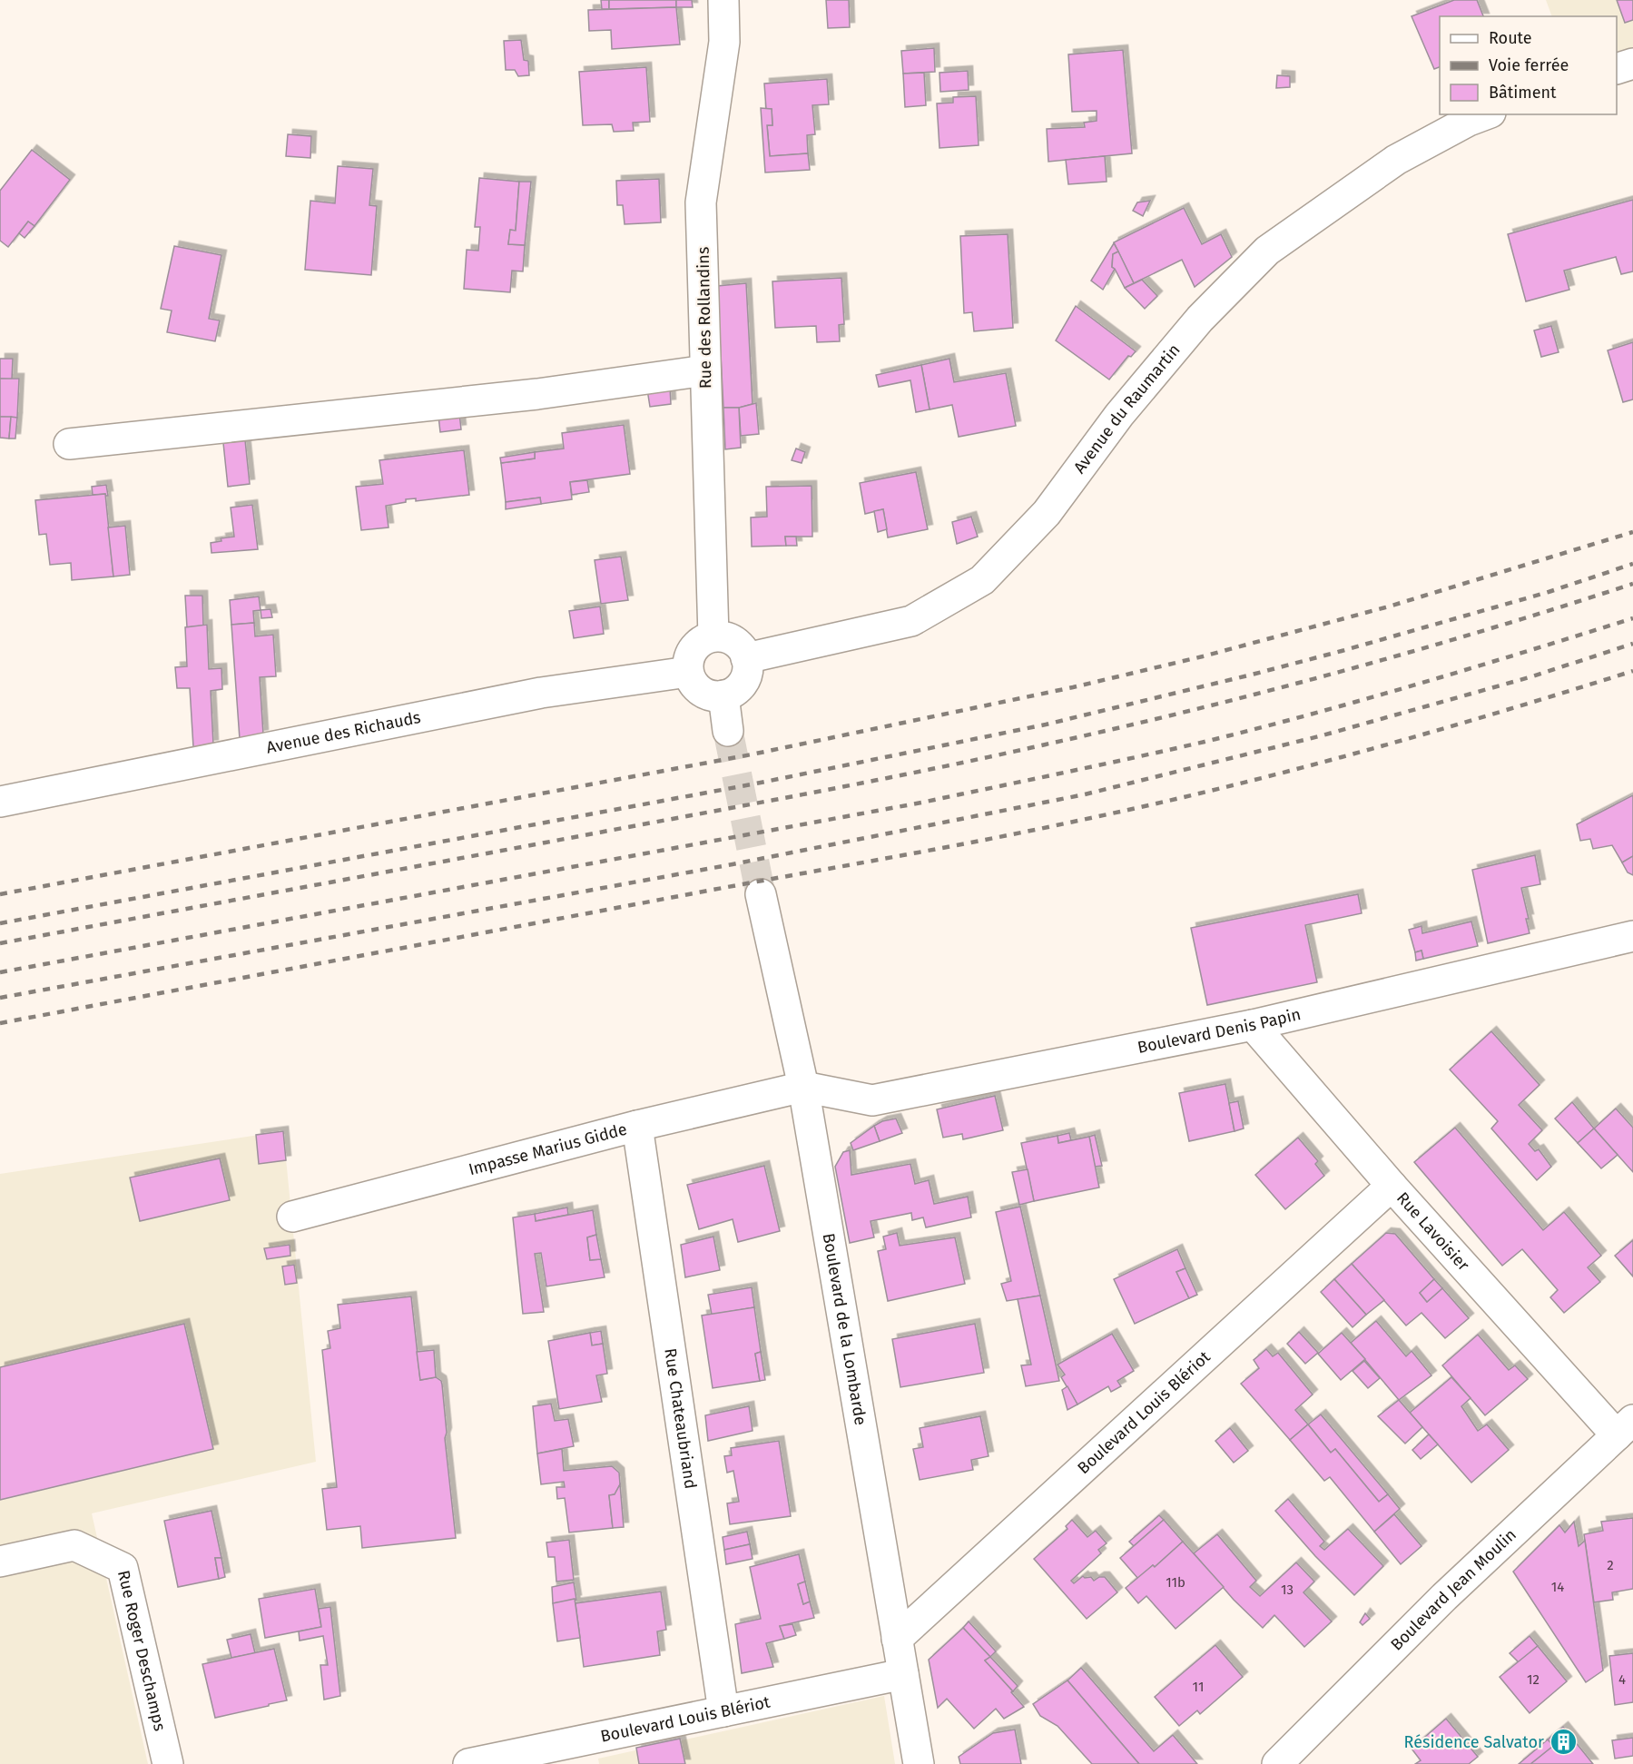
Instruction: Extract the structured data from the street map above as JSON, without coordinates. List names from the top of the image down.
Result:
{
  "streets": {
    "street": [
      "Rue des Rollandins",
      "Avenue du Raumartin",
      "Avenue des Richauds",
      "Boulevard Denis Papin",
      "Impasse Marius Gidde",
      "Rue Lavoisier",
      "Boulevard de la Lombarde",
      "Boulevard Louis Blériot",
      "Rue Chateaubriand",
      "Boulevard Jean Moulin",
      "Rue Roger Deschamps"
    ]
  },
  "crossings": [
    ["Rue des Rollandins", "Avenue du Raumartin"],
    ["Rue des Rollandins", "Avenue des Richauds"],
    ["Avenue du Raumartin", "Avenue des Richauds"],
    ["Boulevard Denis Papin", "Impasse Marius Gidde"],
    ["Boulevard Denis Papin", "Rue Lavoisier"],
    ["Boulevard Denis Papin", "Boulevard de la Lombarde"],
    ["Impasse Marius Gidde", "Boulevard de la Lombarde"],
    ["Impasse Marius Gidde", "Rue Chateaubriand"],
    ["Rue Lavoisier", "Boulevard Louis Blériot"],
    ["Rue Lavoisier", "Boulevard Jean Moulin"],
    ["Boulevard de la Lombarde", "Boulevard Louis Blériot"],
    ["Boulevard Louis Blériot", "Rue Chateaubriand"]
  ],
  "places": {
    "building": ["Résidence Salvator"]
  },
  "house_numbers": [
    "2",
    "11b",
    "14",
    "13",
    "12",
    "4",
    "11"
  ],
  "legend": ["Route", "Voie ferrée", "Bâtiment"]
}
